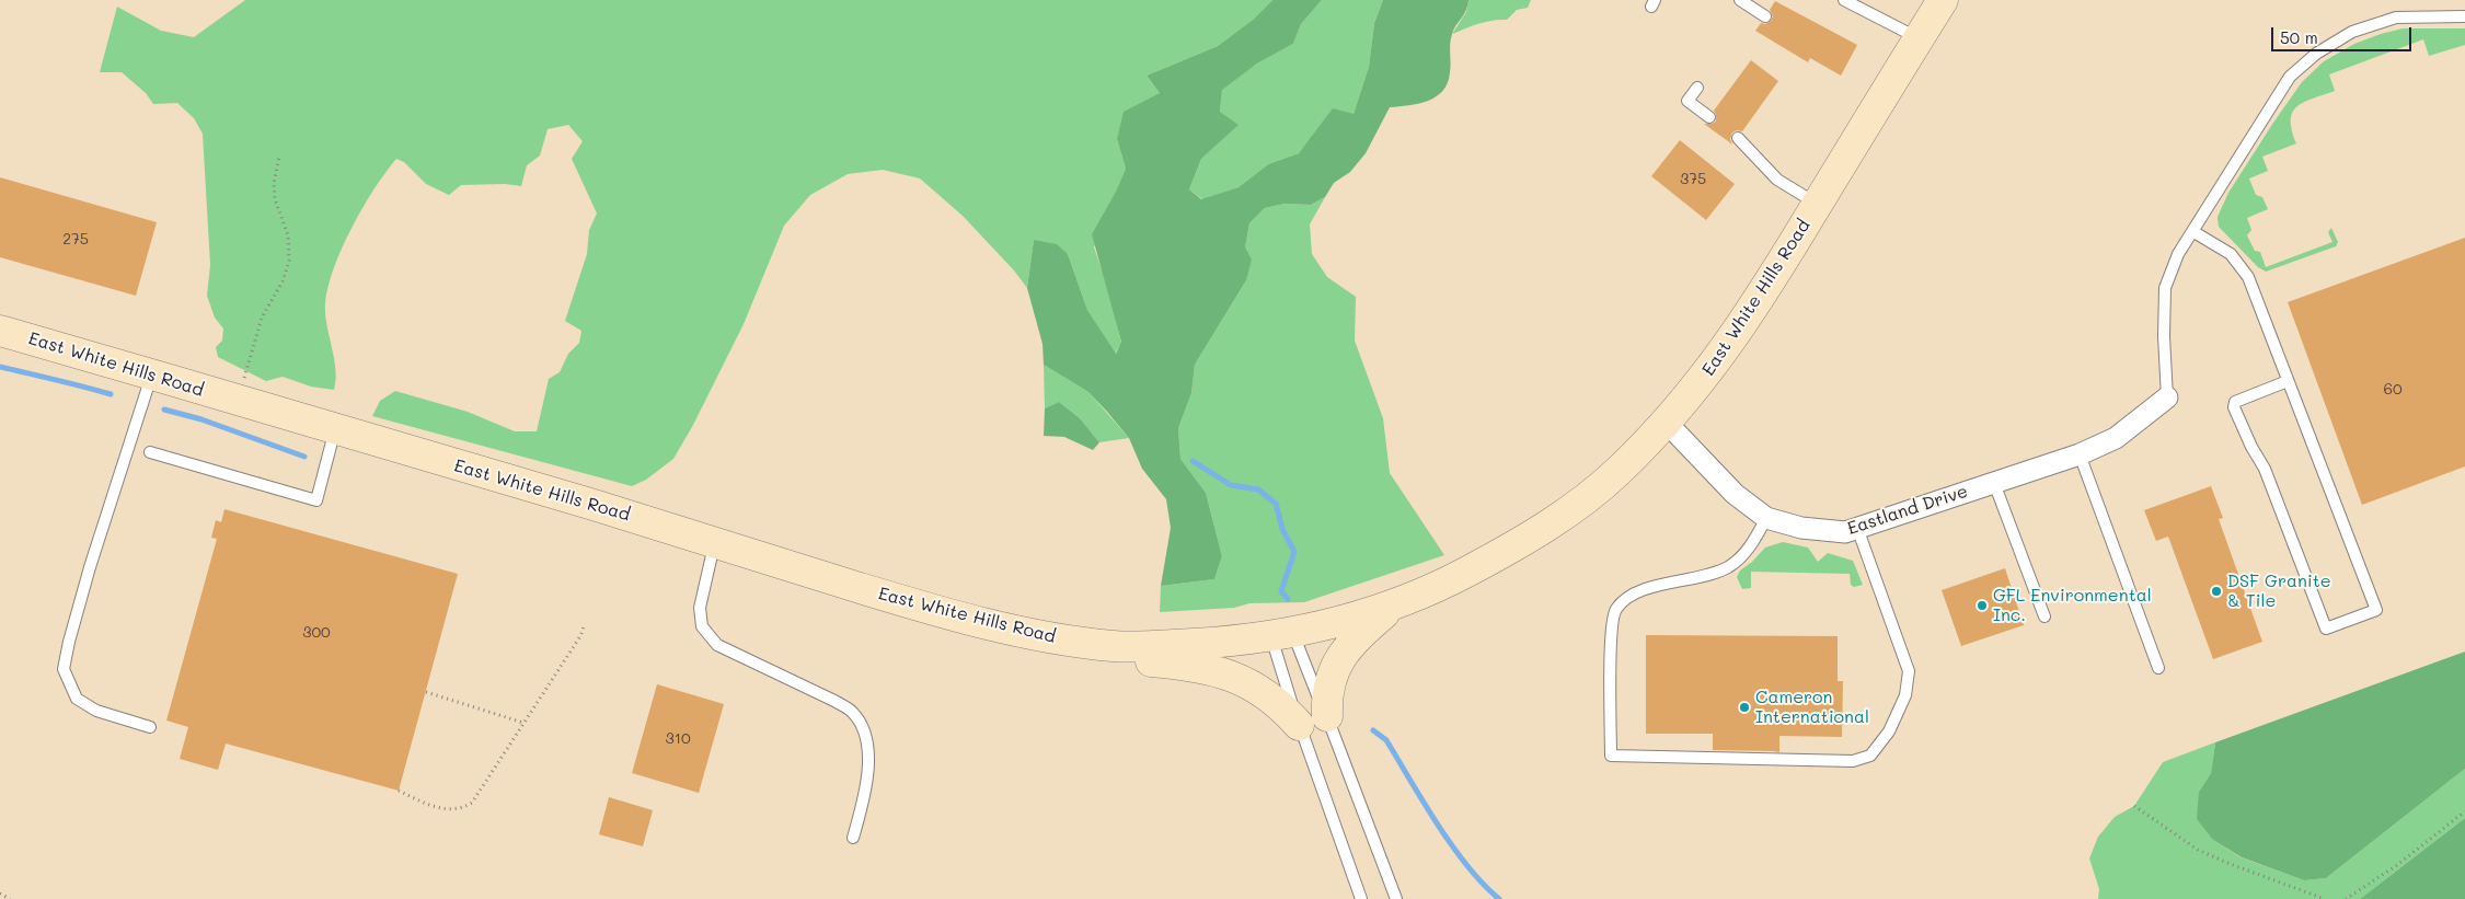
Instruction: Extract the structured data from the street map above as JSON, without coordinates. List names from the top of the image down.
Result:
{
  "streets": {
    "main road": ["East White Hills Road"],
    "street": ["Eastland Drive"]
  },
  "crossings": [
    ["East White Hills Road", "Eastland Drive"]
  ],
  "places": ["DSF Granite & Tile", "GFL Environmental Inc.", "Cameron International"],
  "house_numbers": [
    "375",
    "275",
    "60",
    "300",
    "310"
  ],
  "scale_bar": "50 m"
}
